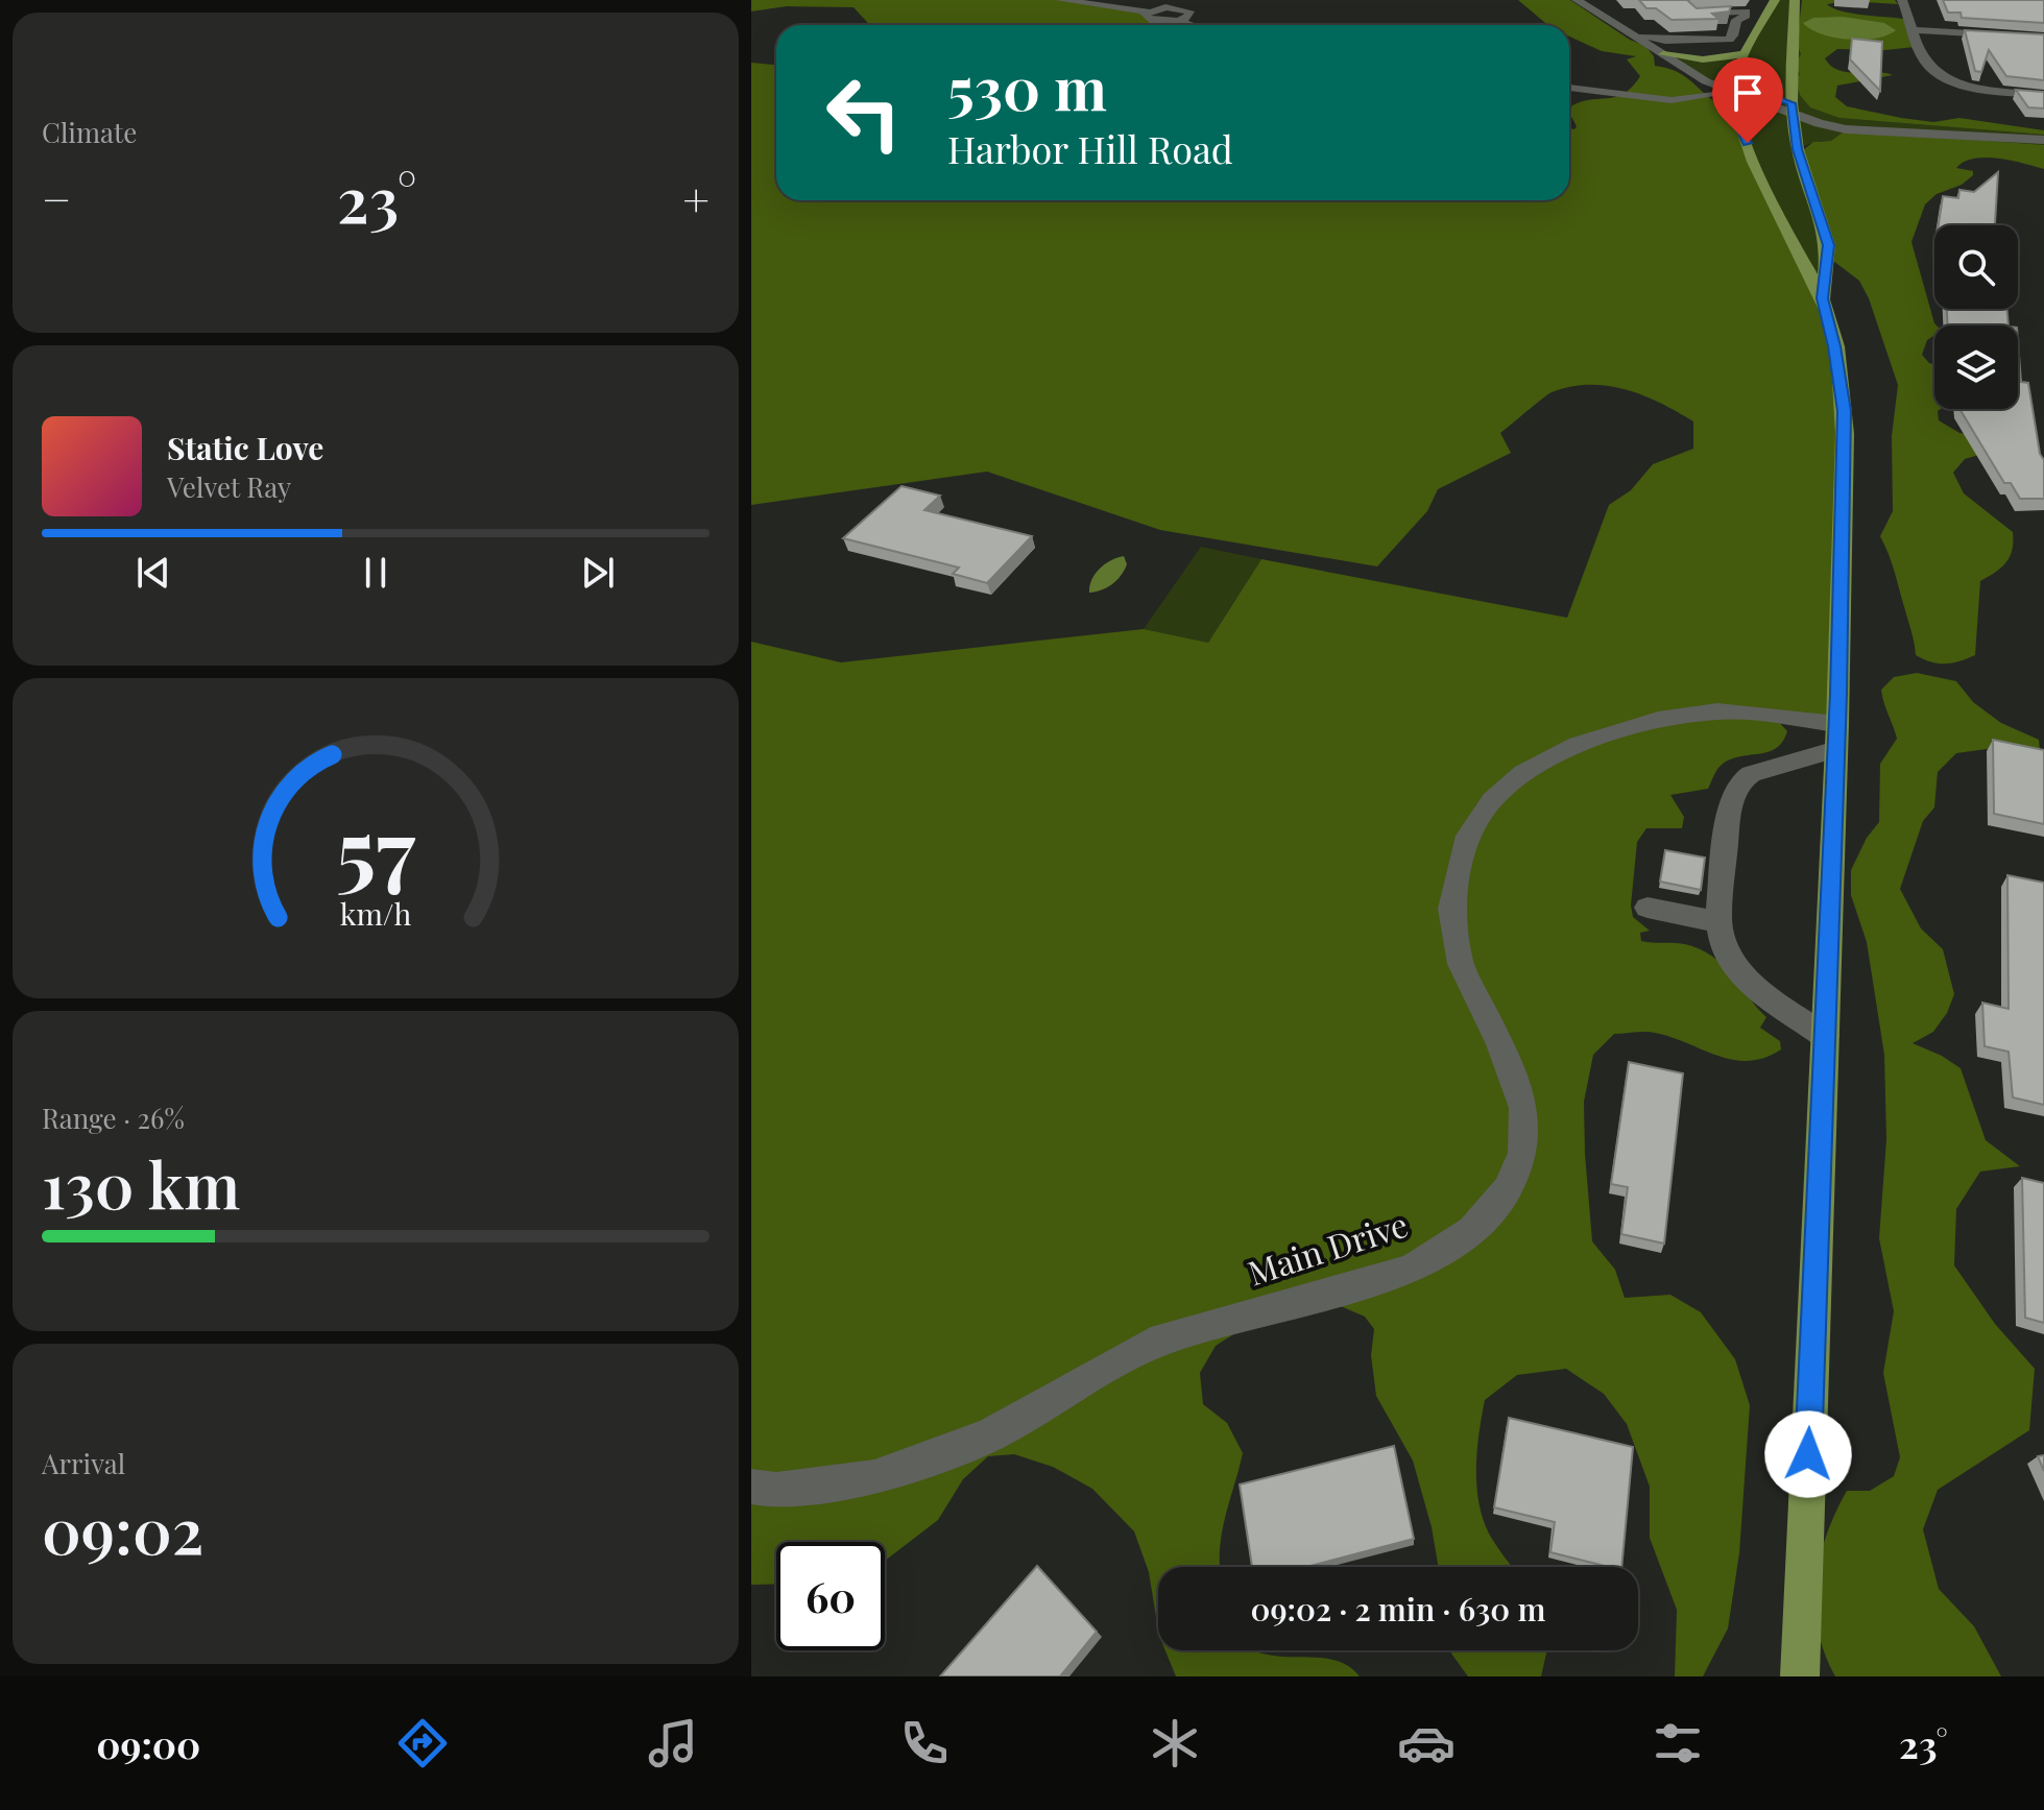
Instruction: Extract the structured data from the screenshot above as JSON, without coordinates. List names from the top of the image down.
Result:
{
  "streets": {
    "street": ["Main Drive"]
  },
  "page": {
    "tile": [
      "Climate",
      ["Range · 26%", "130 km"],
      ["Arrival", "09:02"]
    ],
    "turn": ["530 m", "Harbor Hill Road"],
    "heat": ["−", "23°", "+"],
    "song": ["Static Love", "Velvet Ray"],
    "limit": "60",
    "trip": "09:02 · 2 min · 630 m",
    "tabs": ["09:00", "23°"],
    "gauge": ["57", "km/h"]
  }
}
